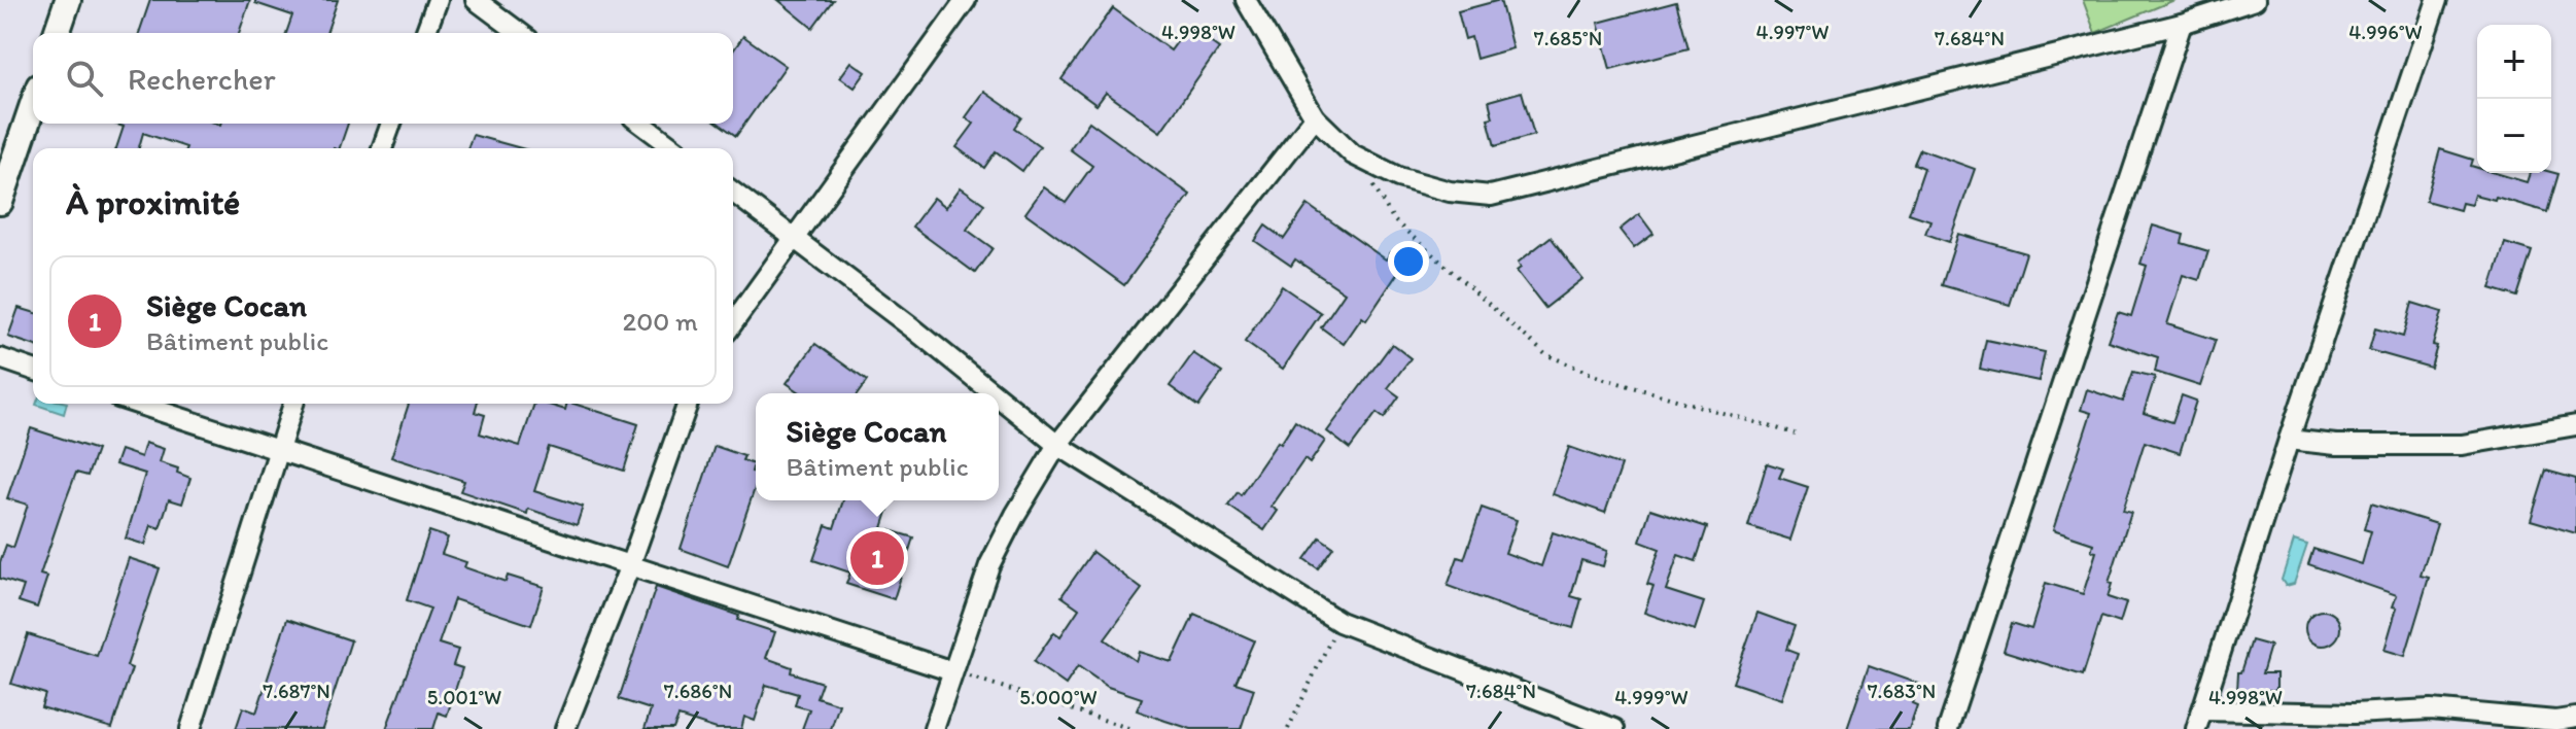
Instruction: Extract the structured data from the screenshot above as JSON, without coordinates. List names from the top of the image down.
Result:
{
  "page": {
    "map_buttons": ["+", "−"],
    "search": "Rechercher",
    "heading": "À proximité",
    "list": [
      {
        "mark": "1",
        "name": "Siège Cocan",
        "note": "Bâtiment public",
        "value": "200 m"
      }
    ],
    "popup": ["Siège Cocan", "Bâtiment public"],
    "pins": "1"
  },
  "coordinates": [
    "4.996°W",
    "4.998°W",
    "4.997°W",
    "7.685°N",
    "7.684°N",
    "7.687°N",
    "7.686°N",
    "7.683°N",
    "5.001°W",
    "5.000°W",
    "4.999°W"
  ]
}
